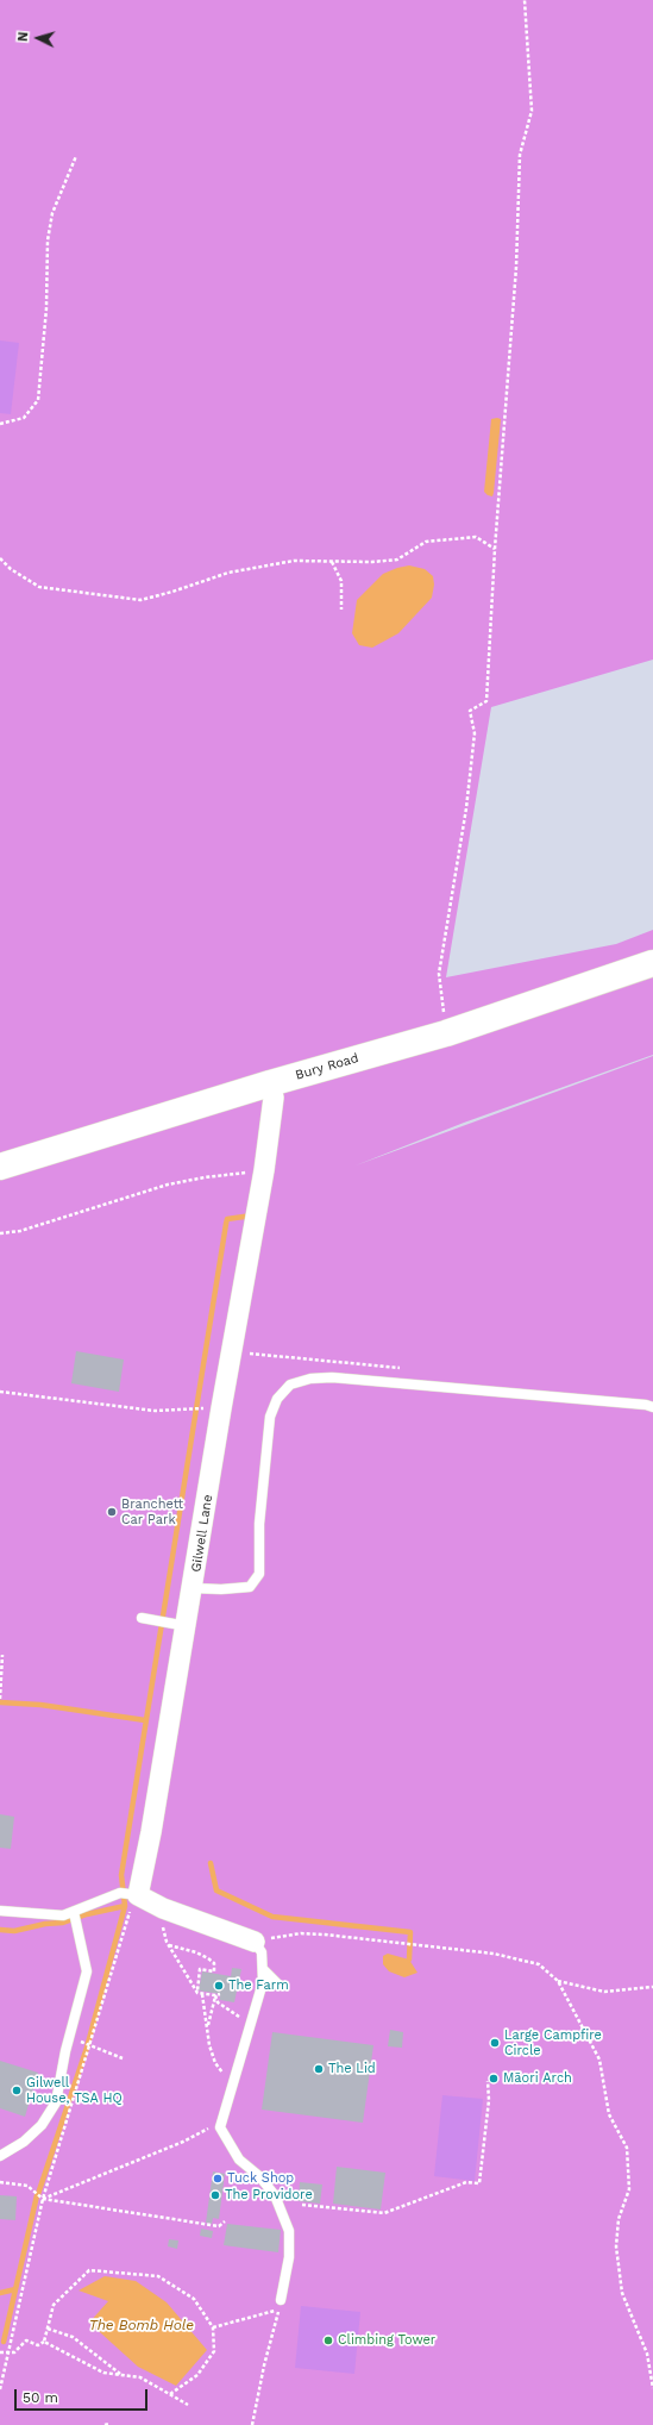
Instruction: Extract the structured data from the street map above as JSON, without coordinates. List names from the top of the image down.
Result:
{
  "streets": {
    "street": ["Bury Road", "Gilwell Lane"]
  },
  "crossings": [
    ["Bury Road", "Gilwell Lane"]
  ],
  "water": ["The Bomb Hole"],
  "places": [
    "Branchett Car Park",
    "The Farm",
    "Large Campfire Circle",
    "The Lid",
    "Māori Arch",
    "Gilwell House, TSA HQ",
    "Tuck Shop",
    "The Providore",
    "Climbing Tower"
  ],
  "scale_bar": "50 m",
  "north": "left"
}
